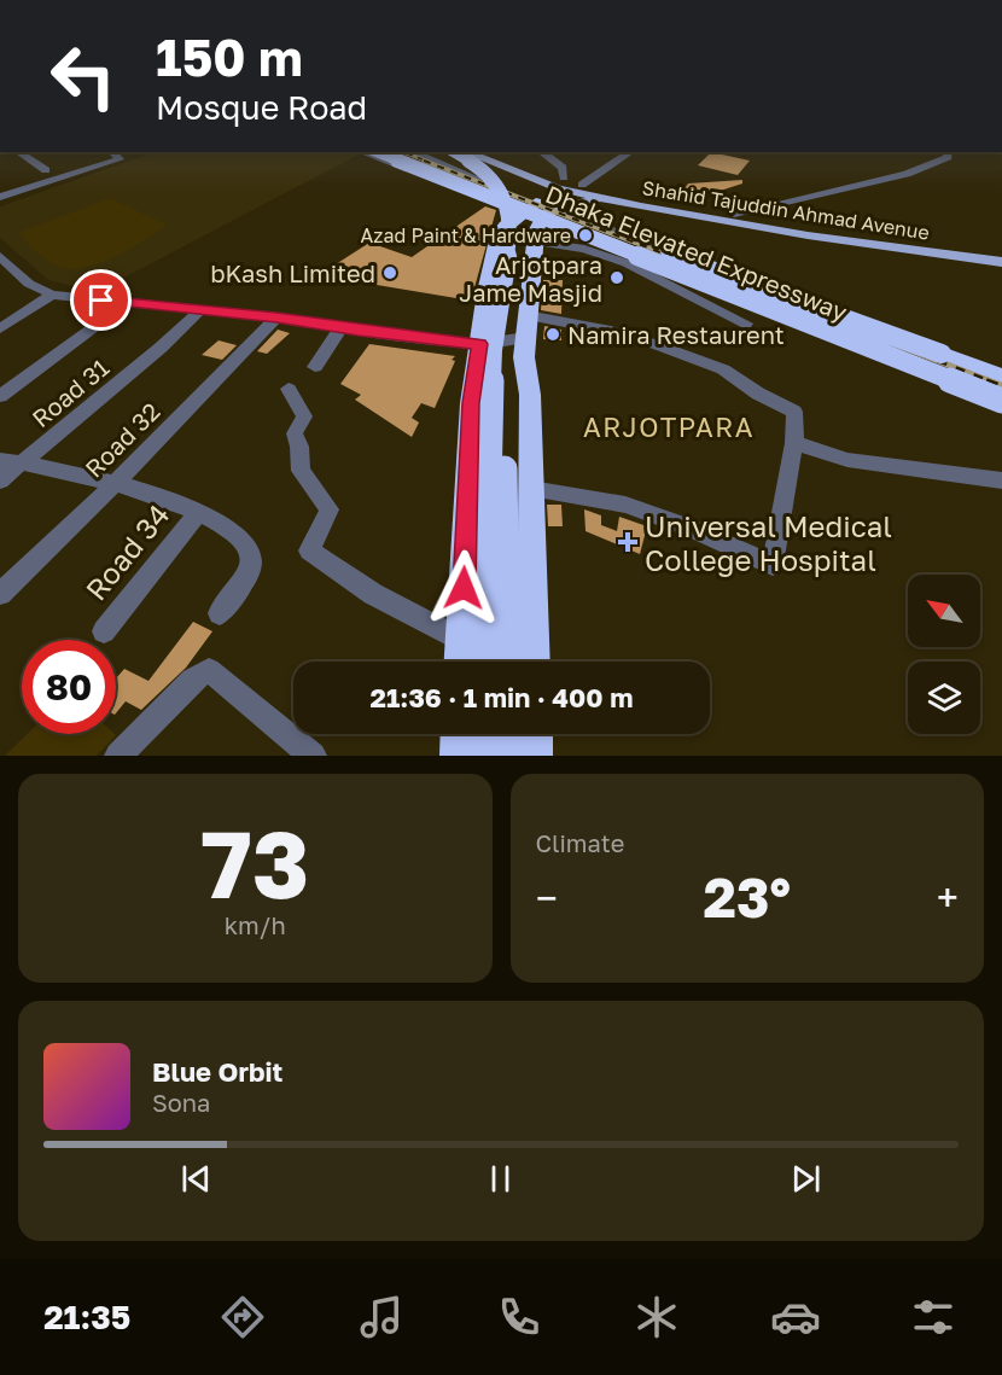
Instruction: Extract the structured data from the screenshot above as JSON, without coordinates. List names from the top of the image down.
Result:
{
  "streets": {
    "highway": ["Dhaka Elevated Expressway"],
    "main road": ["Shahid Tajuddin Ahmad Avenue"],
    "street": ["Road 31", "Road 32", "Road 34"]
  },
  "districts": ["ARJOTPARA"],
  "places": {
    "other": [
      "Azad Paint & Hardware",
      "bKash Limited",
      "Arjotpara Jame Masjid",
      "Namira Restaurent"
    ],
    "health": ["Universal Medical College Hospital"]
  },
  "north": "top left",
  "page": {
    "turn": ["150 m", "Mosque Road"],
    "limit": "80",
    "trip": "21:36 · 1 min · 400 m",
    "tile": [
      ["73", "km/h"],
      "Climate"
    ],
    "heat": ["−", "23°", "+"],
    "song": ["Blue Orbit", "Sona"],
    "tabs": "21:35"
  }
}
